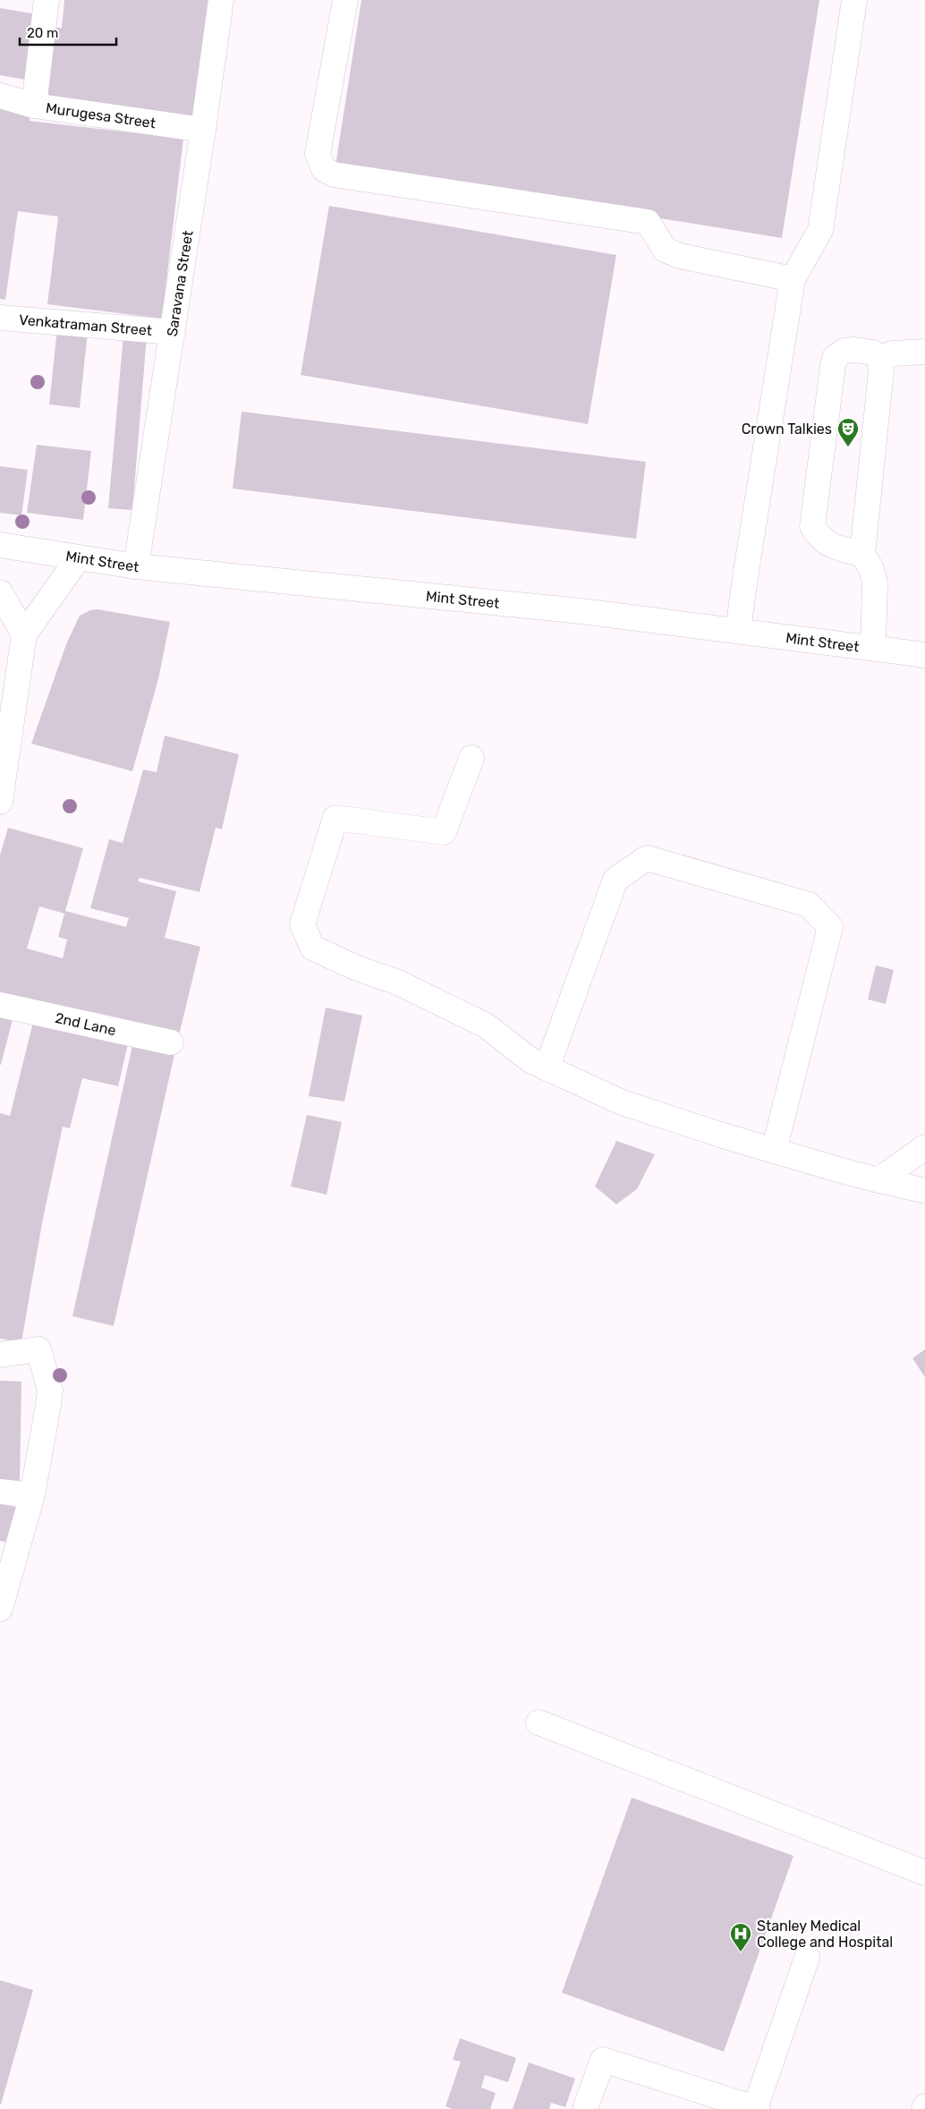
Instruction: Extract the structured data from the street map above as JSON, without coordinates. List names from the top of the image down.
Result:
{
  "streets": {
    "street": [
      "Murugesa Street",
      "Saravana Street",
      "Venkatraman Street",
      "Mint Street",
      "2nd Lane"
    ]
  },
  "crossings": [
    ["Murugesa Street", "Saravana Street"],
    ["Saravana Street", "Venkatraman Street"],
    ["Saravana Street", "Mint Street"]
  ],
  "places": {
    "theatre": ["Crown Talkies"],
    "hospital": ["Stanley Medical College and Hospital"]
  },
  "scale_bar": "20 m"
}
